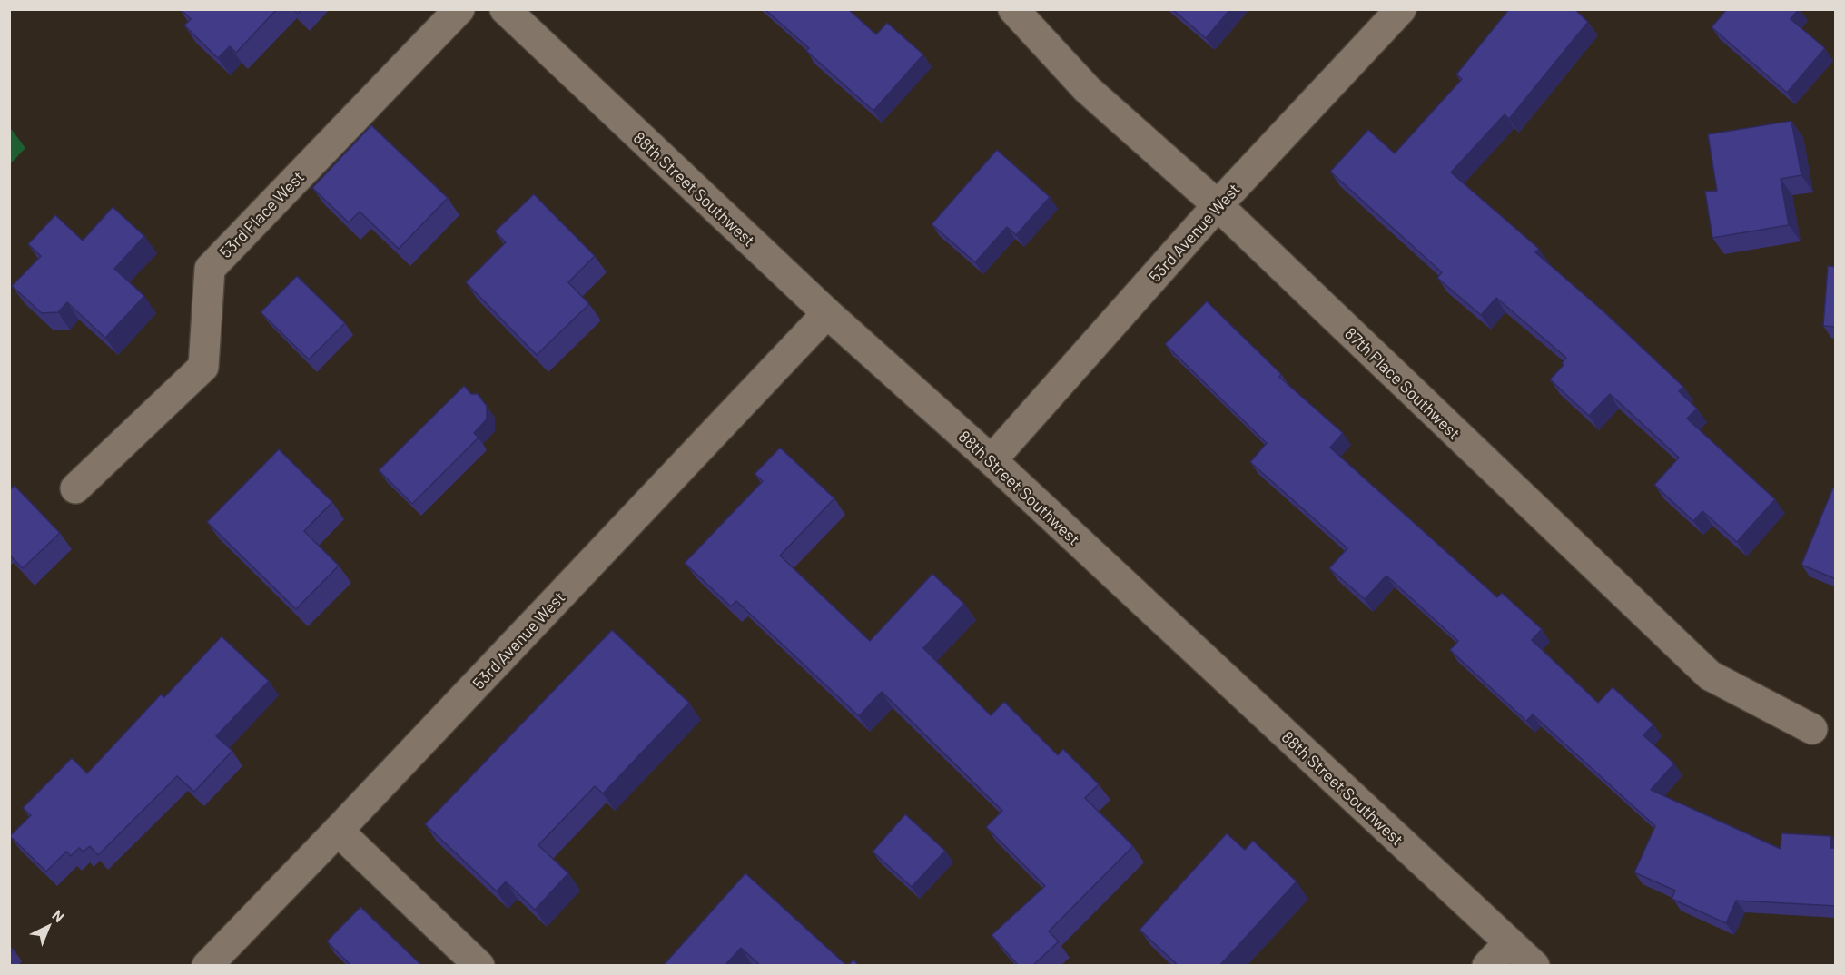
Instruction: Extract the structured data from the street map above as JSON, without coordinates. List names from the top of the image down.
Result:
{
  "streets": {
    "street": [
      "88th Street Southwest",
      "53rd Place West",
      "53rd Avenue West",
      "87th Place Southwest"
    ]
  },
  "crossings": [
    ["88th Street Southwest", "53rd Avenue West"],
    ["53rd Avenue West", "87th Place Southwest"]
  ],
  "north": "top right"
}
